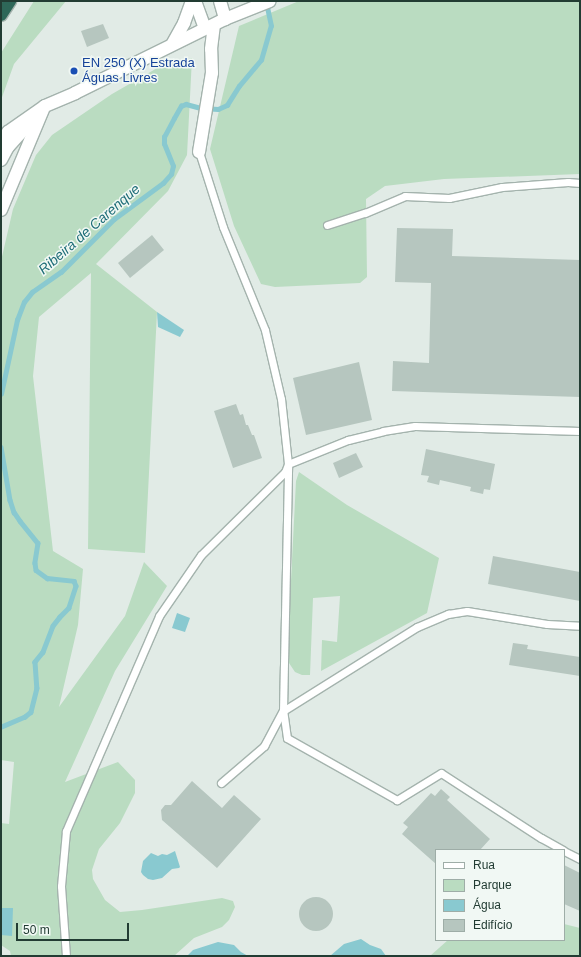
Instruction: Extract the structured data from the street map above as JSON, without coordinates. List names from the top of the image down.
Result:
{
  "water": ["Ribeira de Carenque"],
  "places": ["EN 250 (X) Estrada Águas Livres"],
  "legend": [
    "Rua",
    "Parque",
    "Água",
    "Edifício"
  ],
  "scale_bar": "50 m"
}
